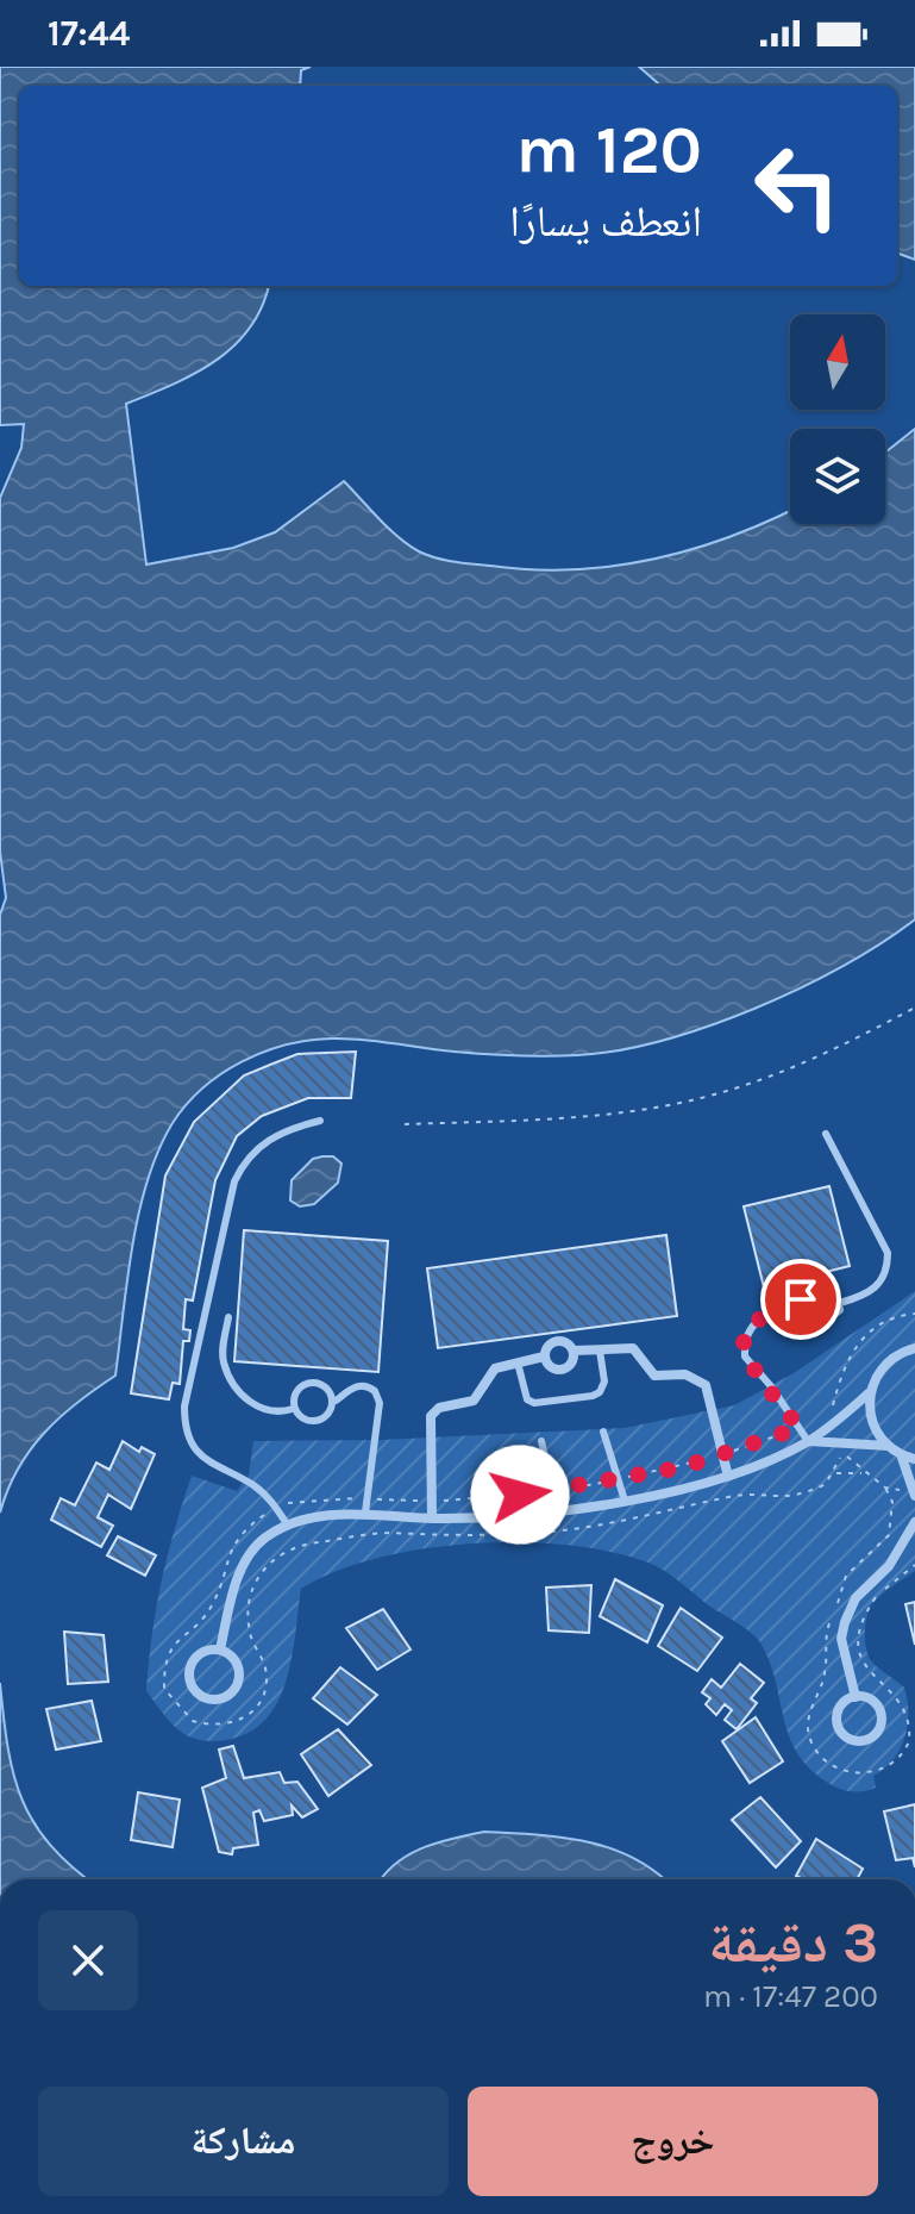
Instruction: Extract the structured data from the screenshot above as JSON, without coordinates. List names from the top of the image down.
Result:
{
  "north": "top",
  "page": {
    "status": "17:44",
    "turn": ["120 m", "انعطف يسارًا"],
    "heading": ["3 دقيقة", "200 m · 17:47"],
    "buttons": ["خروج", "مشاركة"]
  }
}
